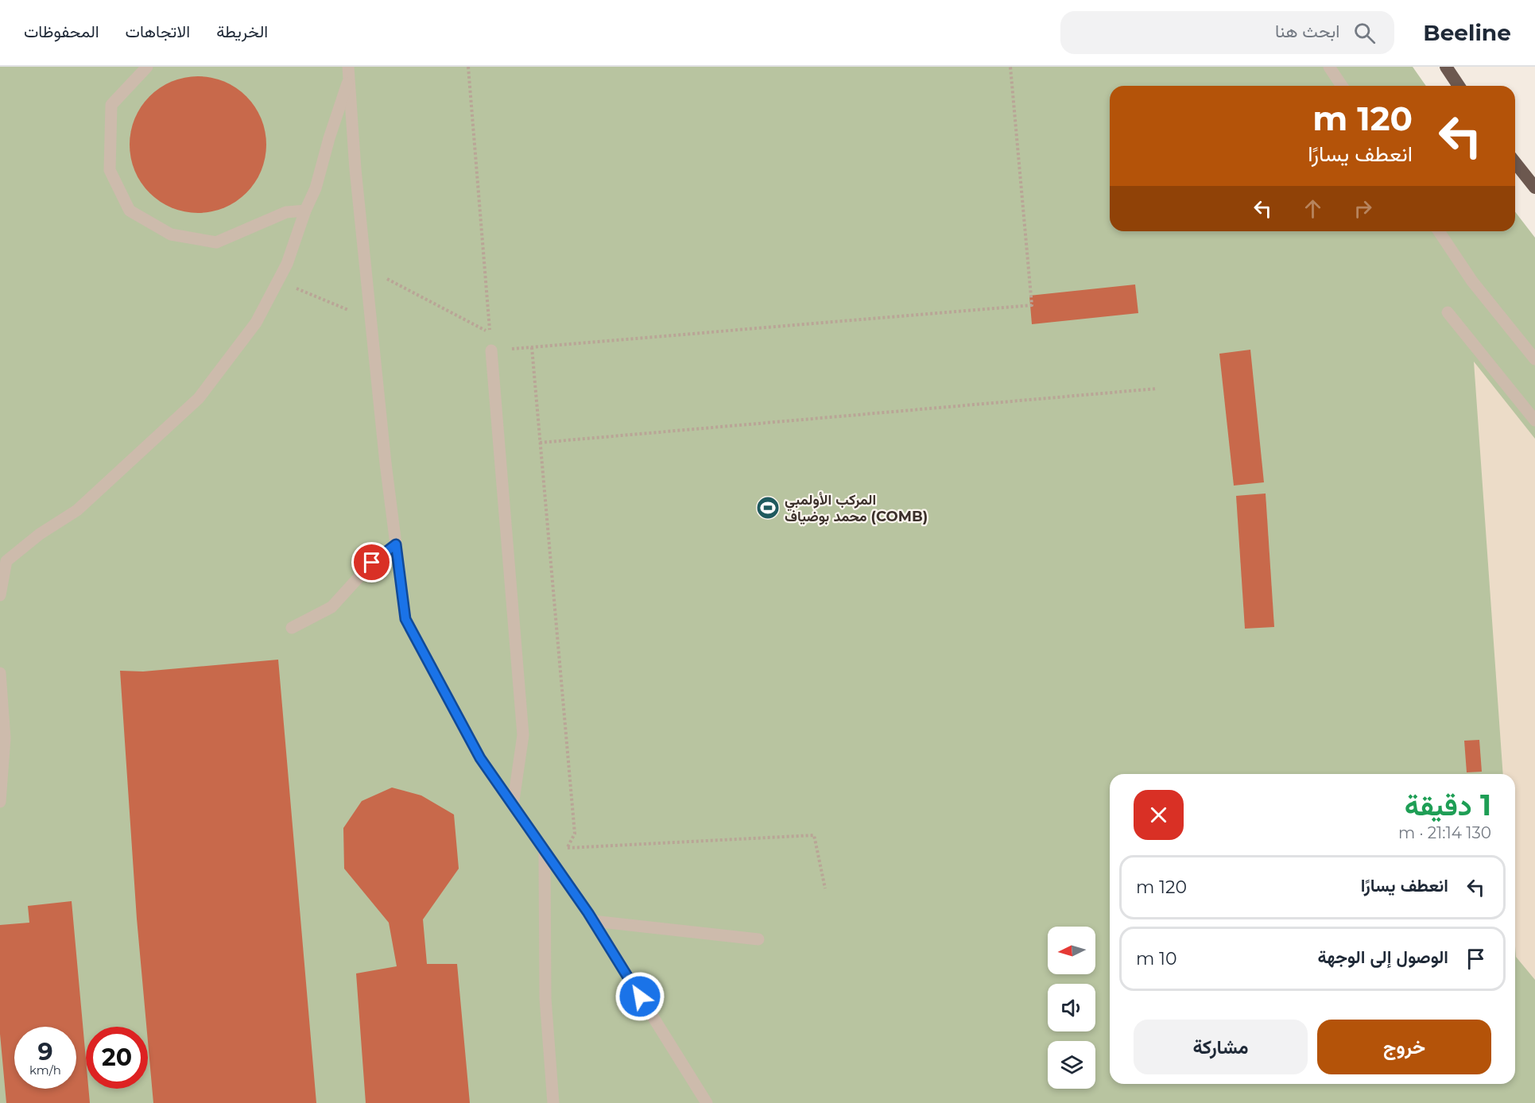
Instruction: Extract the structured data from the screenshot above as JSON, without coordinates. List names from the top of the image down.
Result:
{
  "places": {
    "sports": ["المركب الأولمبي محمد بوضياف (COMB)"]
  },
  "north": "left",
  "page": {
    "header": "Beeline",
    "search": "ابحث هنا",
    "nav": ["الخريطة", "الاتجاهات", "المحفوظات"],
    "turn": ["120 m", "انعطف يسارًا"],
    "heading": ["1 دقيقة", "130 m · 21:14"],
    "list": [
      {
        "name": "انعطف يسارًا",
        "value": "120 m"
      },
      {
        "name": "الوصول إلى الوجهة",
        "value": "10 m"
      }
    ],
    "buttons": ["خروج", "مشاركة"],
    "speed": "9 km/h",
    "limit": "20"
  }
}
